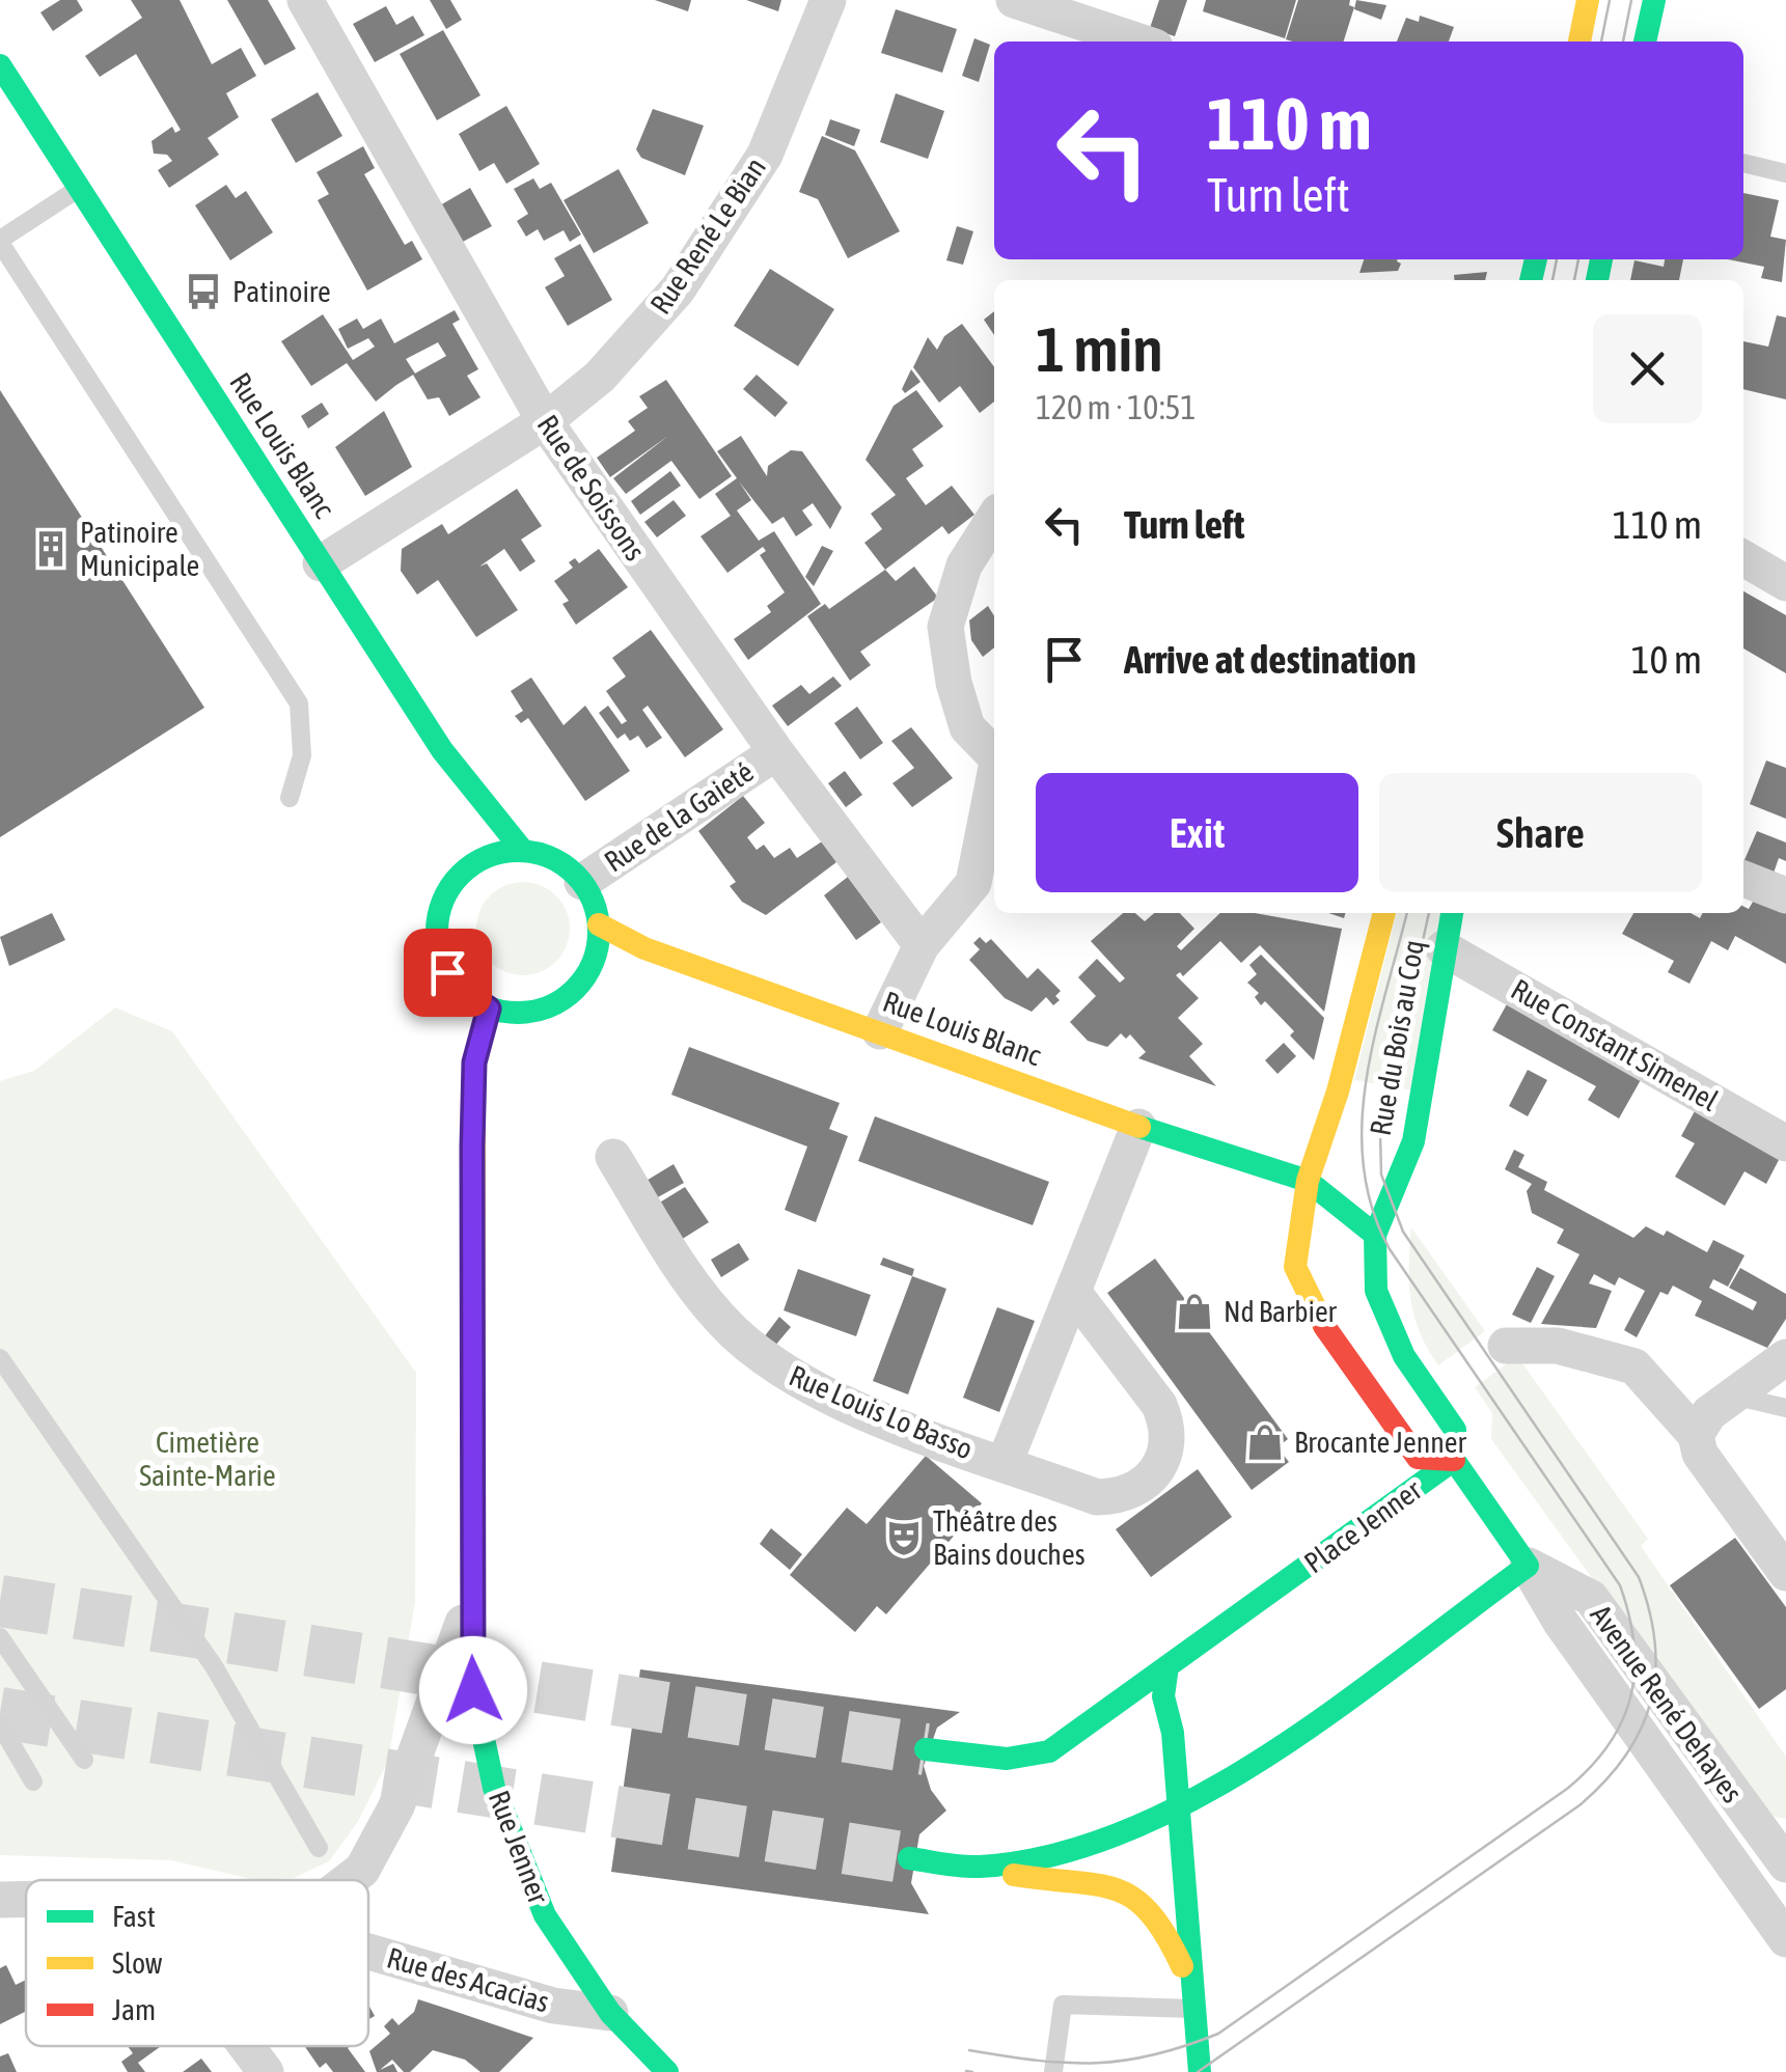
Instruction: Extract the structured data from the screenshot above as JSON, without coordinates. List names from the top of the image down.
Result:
{
  "streets": {
    "main road": [
      "Rue Louis Blanc",
      "Rue du Bois au Coq",
      "Place Jenner",
      "Rue Jenner"
    ],
    "street": [
      "Rue René Le Bian",
      "Rue de Soissons",
      "Rue de la Gaieté",
      "Rue Constant Simenel",
      "Rue Louis Lo Basso",
      "Avenue René Dehayes",
      "Rue des Acacias"
    ]
  },
  "crossings": [
    ["Rue René Le Bian", "Rue Louis Blanc"],
    ["Rue René Le Bian", "Rue de Soissons"],
    ["Rue Louis Blanc", "Rue de la Gaieté"],
    ["Rue Louis Blanc", "Rue du Bois au Coq"],
    ["Rue Louis Blanc", "Rue Louis Lo Basso"],
    ["Rue Louis Blanc", "Rue Jenner"],
    ["Rue de Soissons", "Rue de la Gaieté"],
    ["Rue de la Gaieté", "Rue Jenner"],
    ["Rue du Bois au Coq", "Rue Constant Simenel"],
    ["Rue du Bois au Coq", "Place Jenner"],
    ["Rue Jenner", "Rue des Acacias"]
  ],
  "parks": ["Cimetière Sainte-Marie"],
  "places": {
    "bus stop": ["Patinoire"],
    "building": ["Patinoire Municipale"],
    "shop": ["Nd Barbier", "Brocante Jenner"],
    "theatre": ["Théâtre des Bains douches"]
  },
  "legend": ["Fast", "Slow", "Jam"],
  "page": {
    "turn": ["110 m", "Turn left"],
    "heading": ["1 min", "120 m · 10:51"],
    "list": [
      {
        "name": "Turn left",
        "value": "110 m"
      },
      {
        "name": "Arrive at destination",
        "value": "10 m"
      }
    ],
    "buttons": ["Exit", "Share"]
  }
}
